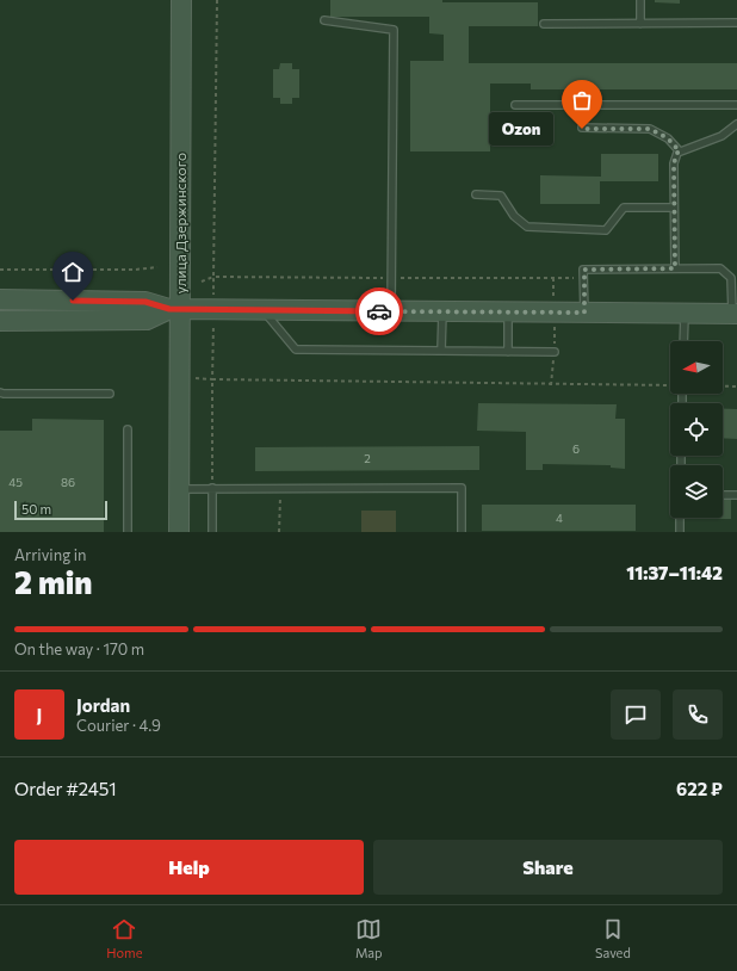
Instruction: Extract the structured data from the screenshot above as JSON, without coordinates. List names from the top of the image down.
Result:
{
  "streets": {
    "main road": ["улица Дзержинского"]
  },
  "places": ["Ozon"],
  "house_numbers": [
    "6",
    "2",
    "45",
    "86",
    "4"
  ],
  "scale_bar": "50 m",
  "north": "left",
  "page": {
    "bubble": "Ozon",
    "scale": "50 m",
    "heading": ["2 min", "Arriving in", "11:37–11:42"],
    "panel": [
      "Jordan",
      "Courier · 4.9",
      "Order #2451",
      "622 ₽"
    ],
    "bar": "On the way · 170 m",
    "round": "J",
    "buttons": ["Help", "Share"],
    "tabs": ["Home", "Map", "Saved"]
  }
}
